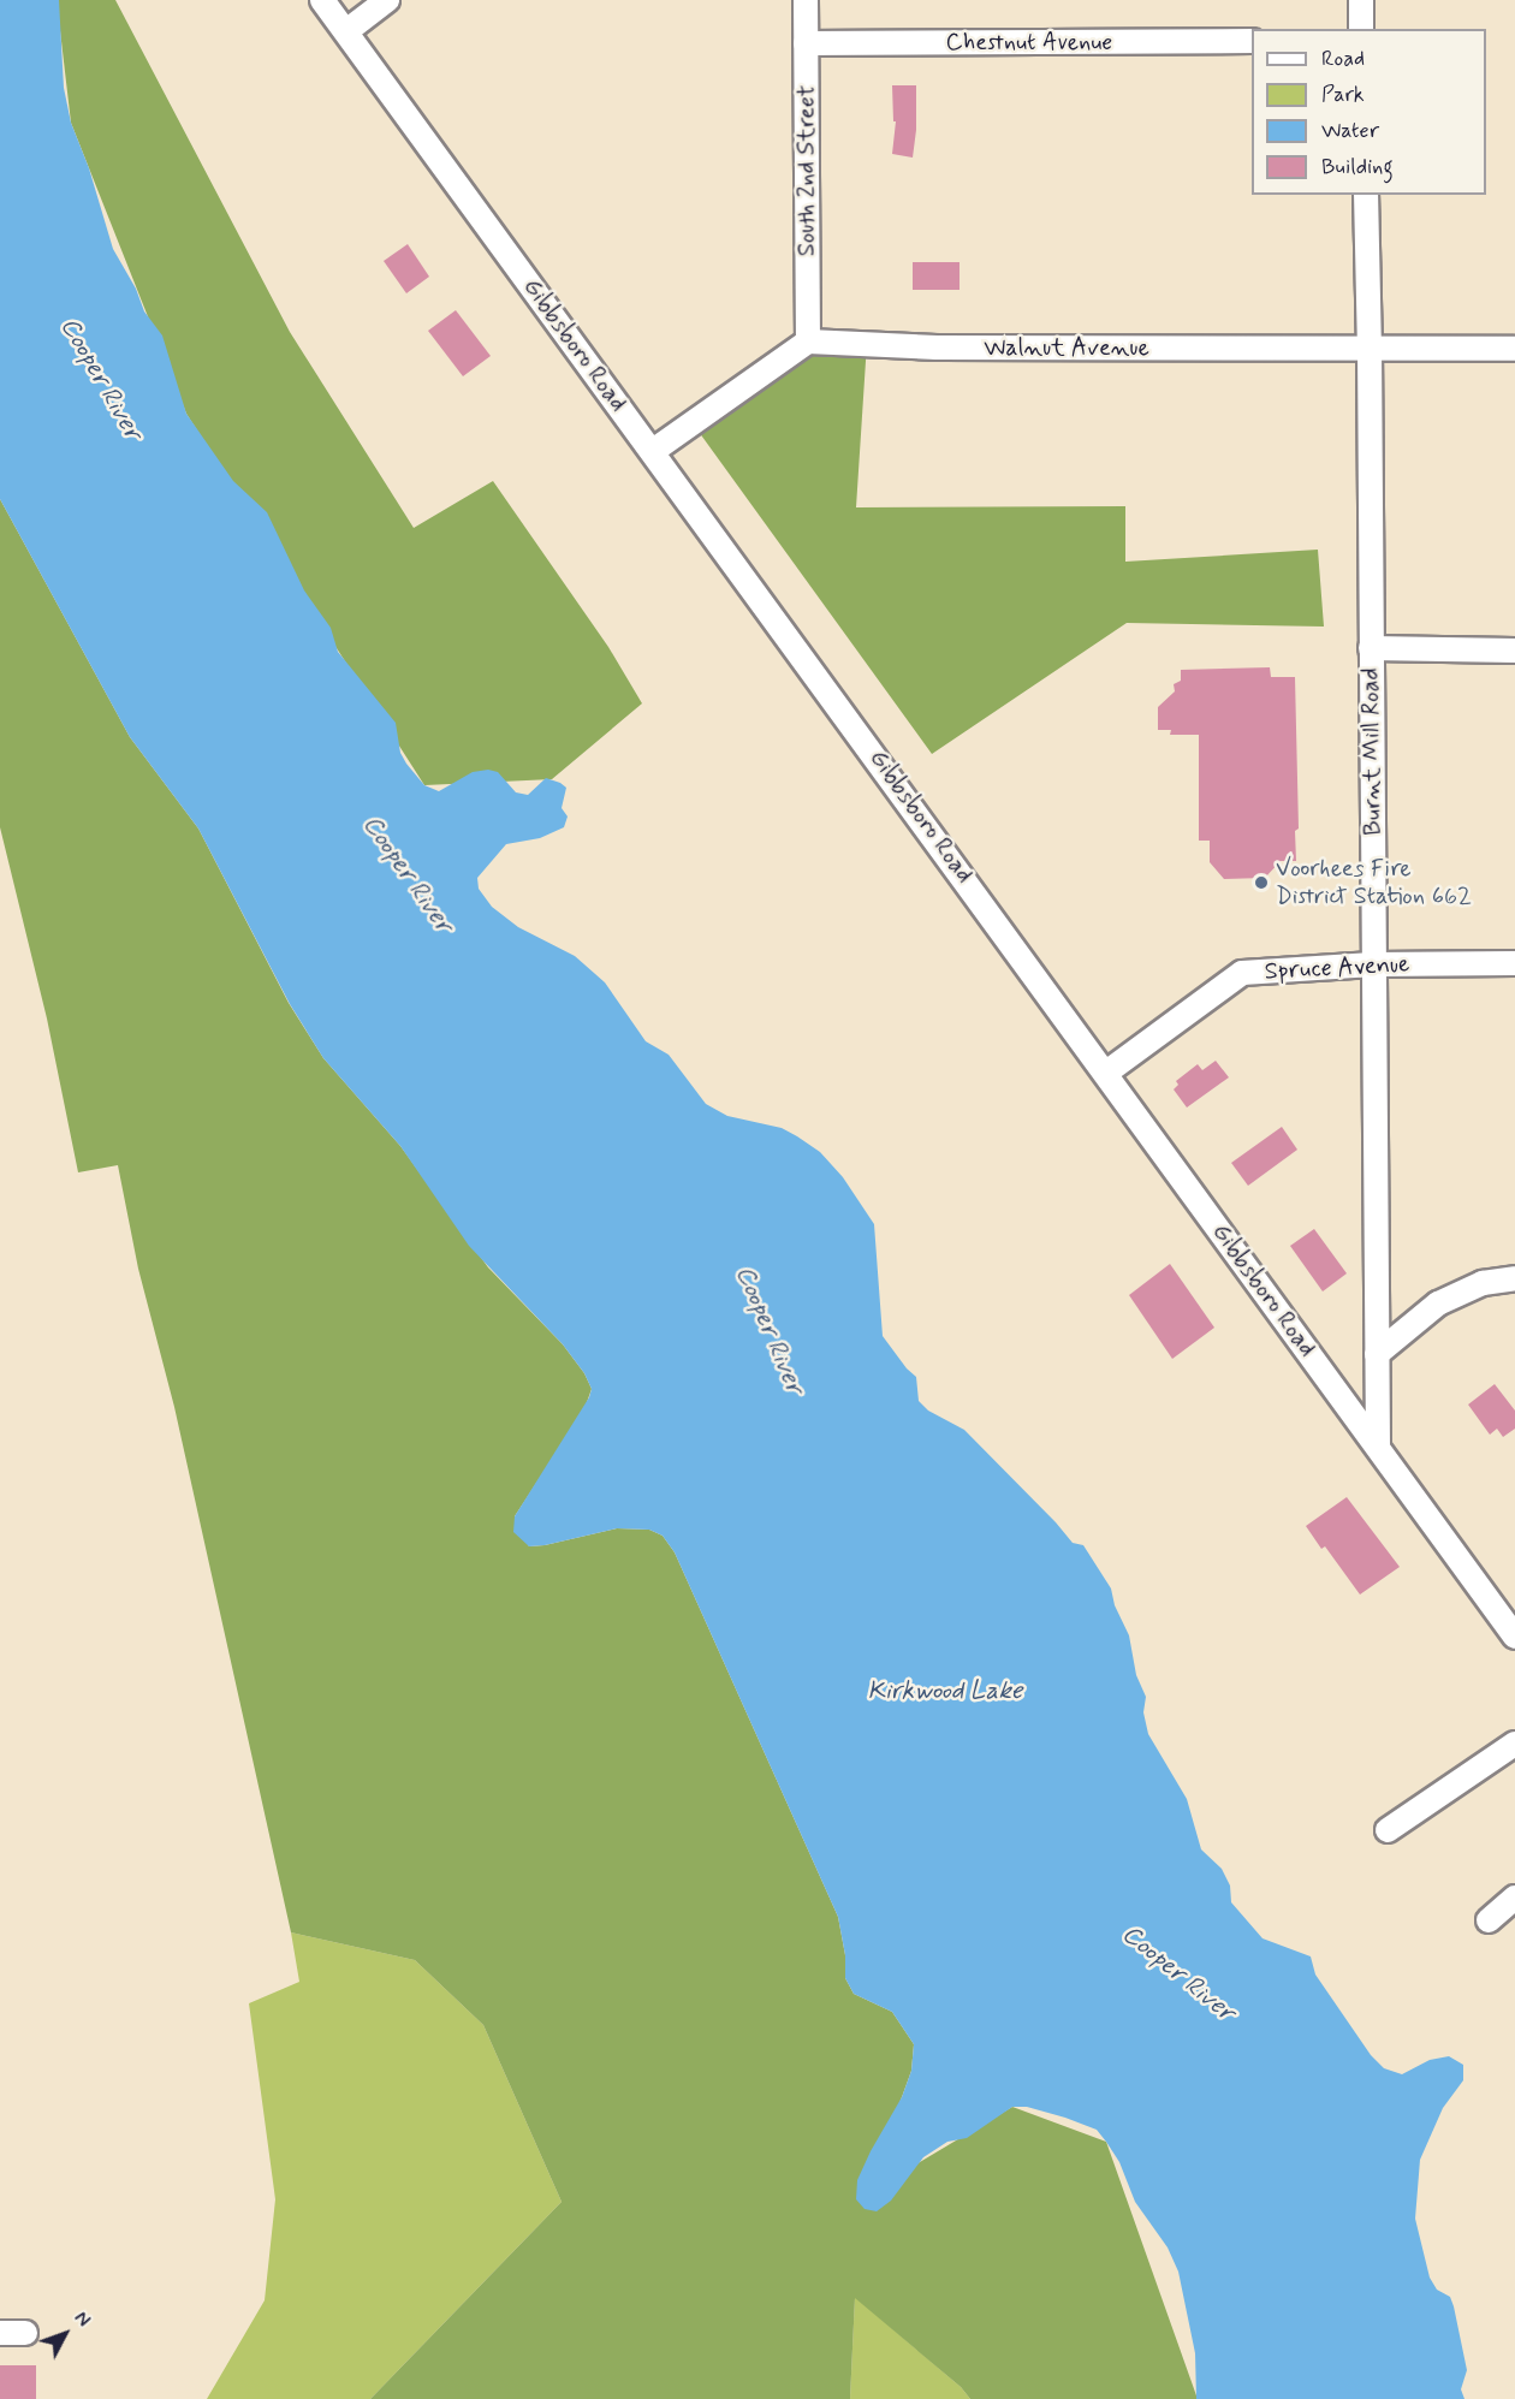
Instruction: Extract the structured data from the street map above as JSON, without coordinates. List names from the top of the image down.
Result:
{
  "streets": {
    "street": [
      "Chestnut Avenue",
      "South 2nd Street",
      "Gibbsboro Road",
      "Walnut Avenue",
      "Burnt Mill Road",
      "Spruce Avenue"
    ]
  },
  "crossings": [
    ["Chestnut Avenue", "South 2nd Street"],
    ["South 2nd Street", "Walnut Avenue"],
    ["Gibbsboro Road", "Burnt Mill Road"],
    ["Gibbsboro Road", "Spruce Avenue"],
    ["Walnut Avenue", "Burnt Mill Road"],
    ["Burnt Mill Road", "Spruce Avenue"]
  ],
  "water": ["Cooper River", "Kirkwood Lake"],
  "places": ["Voorhees Fire District Station 662"],
  "legend": [
    "Road",
    "Park",
    "Water",
    "Building"
  ],
  "north": "top right"
}
